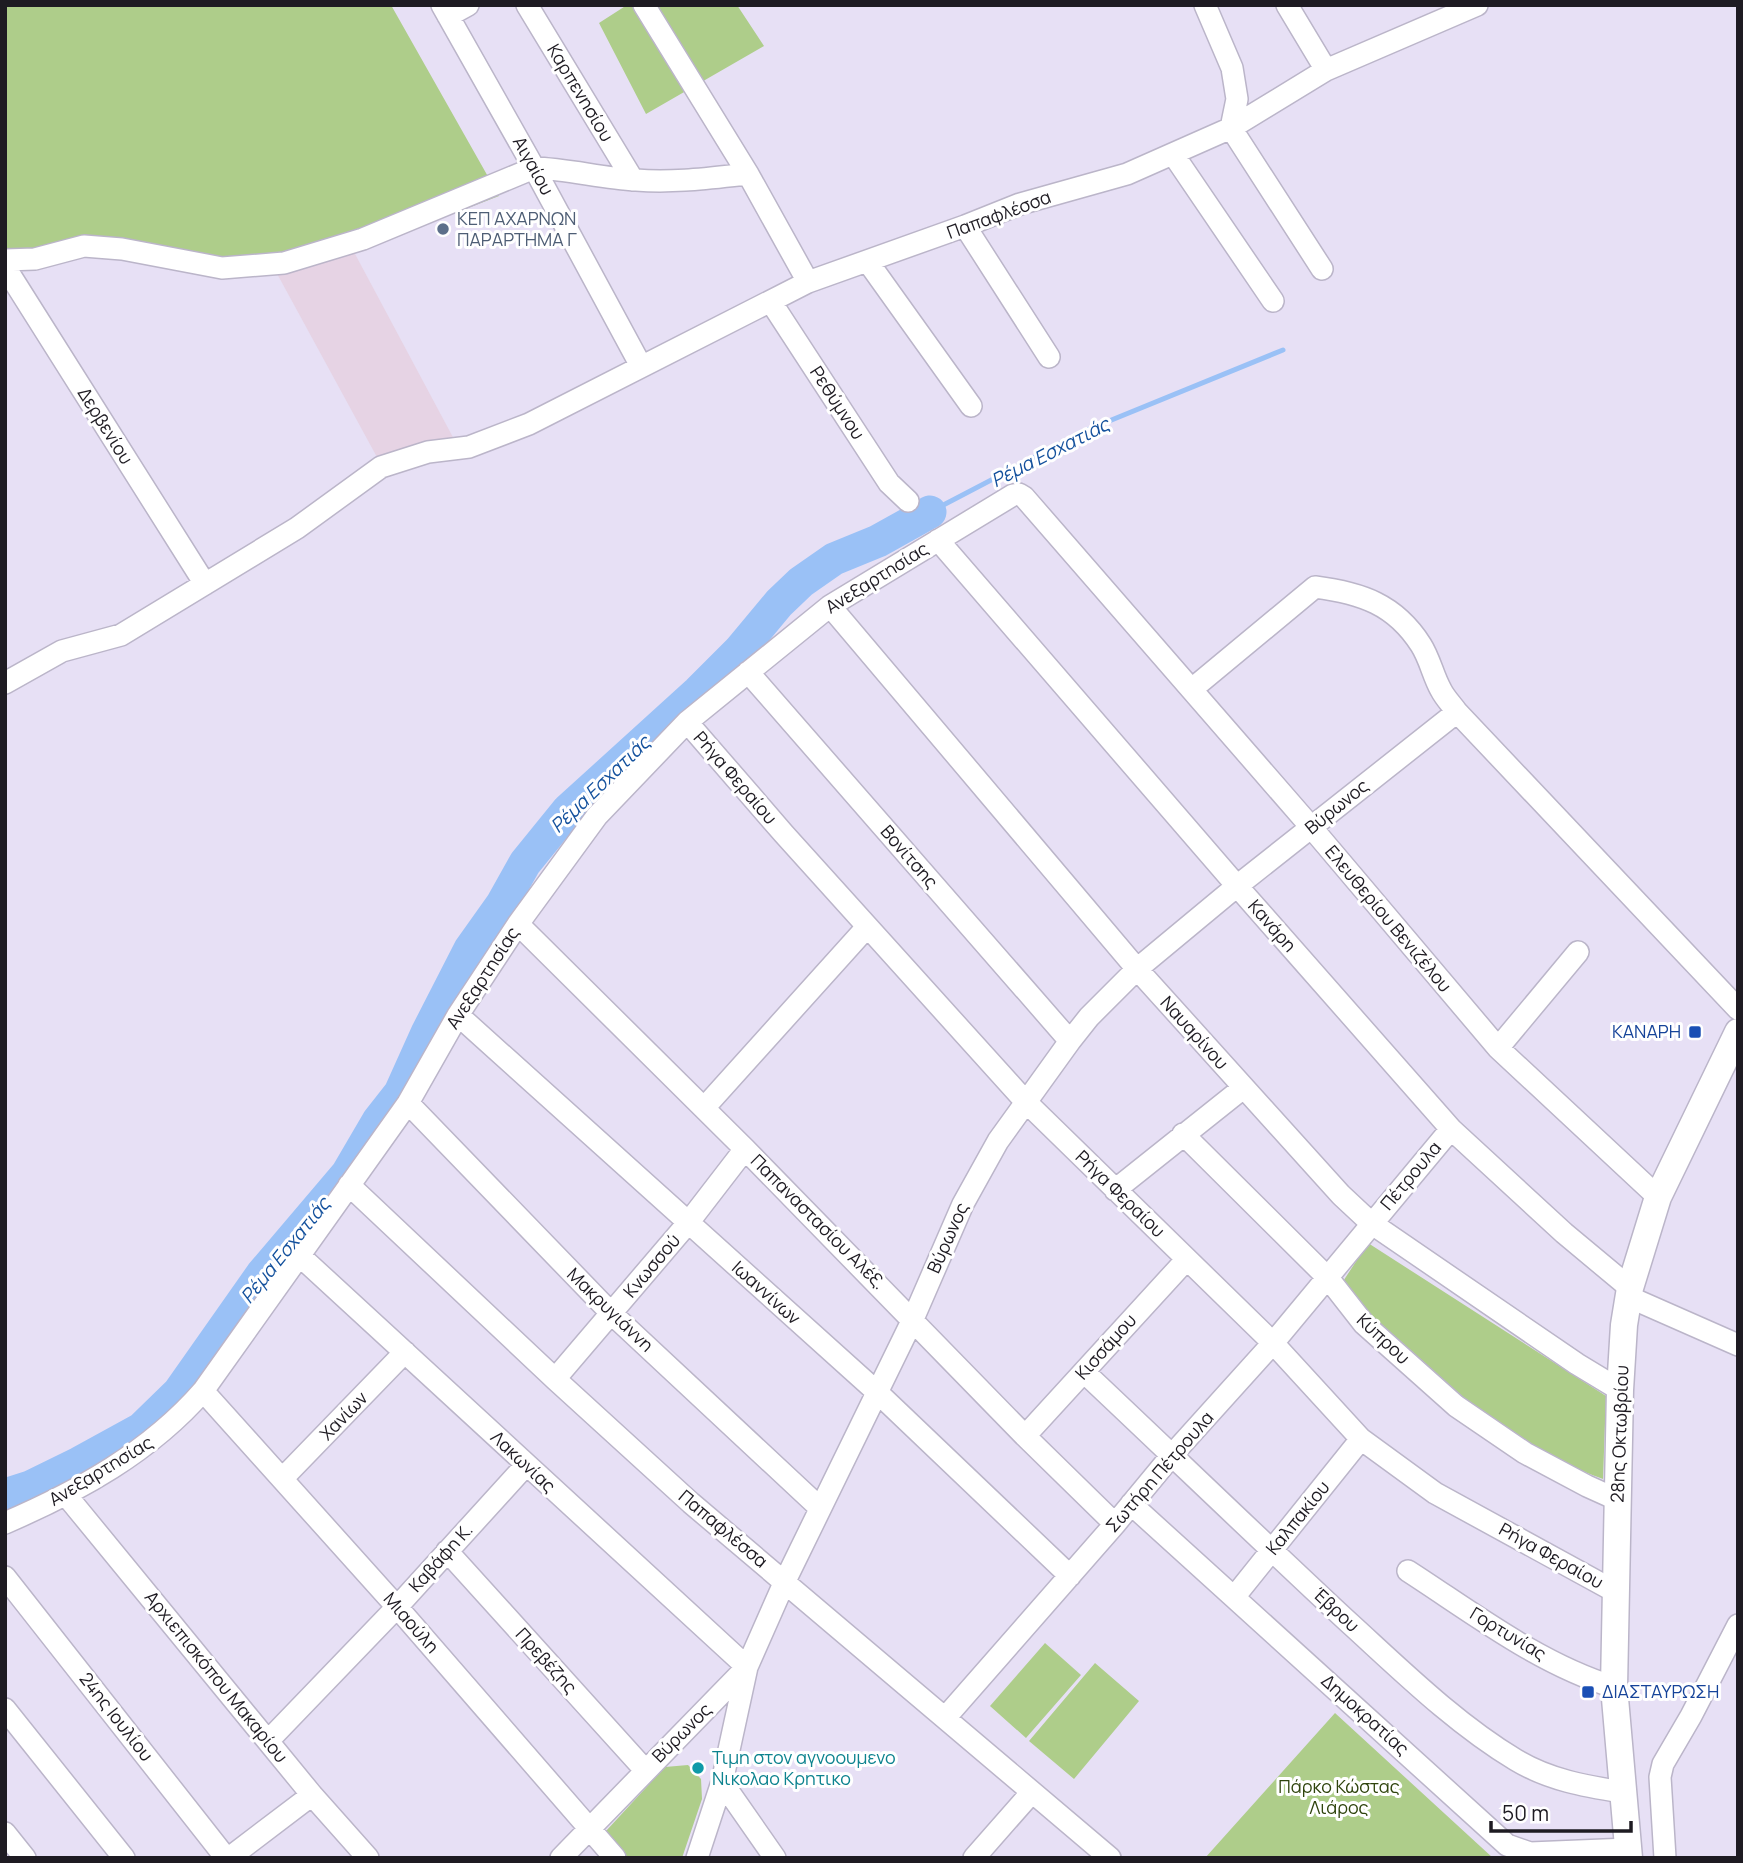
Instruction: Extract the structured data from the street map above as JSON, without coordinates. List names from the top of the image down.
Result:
{
  "streets": {
    "street": [
      "Καρπενησίου",
      "Αιγαίου",
      "Παπαφλέσσα",
      "Ρεθύμνου",
      "Δερβενίου",
      "Ανεξαρτησίας",
      "Ρήγα Φεραίου",
      "Βύρωνος",
      "Βονίτσης",
      "Ελευθερίου Βενιζέλου",
      "Κανάρη",
      "Ναυαρίνου",
      "Πέτρουλα",
      "Παπαναστασίου Αλέξ.",
      "Κνωσσού",
      "Ιωαννίνων",
      "Μακρυγιάννη",
      "Κύπρου",
      "Κισσάμου",
      "Χανίων",
      "28ης Οκτωβρίου",
      "Λακωνίας",
      "Σωτήρη Πέτρουλα",
      "Καλπακίου",
      "Καβάφη Κ.",
      "Έβρου",
      "Μιαούλη",
      "Γορτυνίας",
      "Πρεβέζης",
      "Αρχιεπισκόπου Μακαρίου",
      "Δημοκρατίας",
      "24ης Ιουλίου"
    ]
  },
  "crossings": [
    ["Αιγαίου", "Παπαφλέσσα"],
    ["Παπαφλέσσα", "Ρεθύμνου"],
    ["Παπαφλέσσα", "Δερβενίου"],
    ["Παπαφλέσσα", "Ανεξαρτησίας"],
    ["Παπαφλέσσα", "Βύρωνος"],
    ["Παπαφλέσσα", "Κνωσσού"],
    ["Παπαφλέσσα", "Σωτήρη Πέτρουλα"],
    ["Ανεξαρτησίας", "Ρήγα Φεραίου"],
    ["Ανεξαρτησίας", "Βονίτσης"],
    ["Ανεξαρτησίας", "Ελευθερίου Βενιζέλου"],
    ["Ανεξαρτησίας", "Κανάρη"],
    ["Ανεξαρτησίας", "Ναυαρίνου"],
    ["Ανεξαρτησίας", "Παπαναστασίου Αλέξ."],
    ["Ανεξαρτησίας", "Ιωαννίνων"],
    ["Ανεξαρτησίας", "Μακρυγιάννη"],
    ["Ανεξαρτησίας", "Λακωνίας"],
    ["Ανεξαρτησίας", "Μιαούλη"],
    ["Ανεξαρτησίας", "Αρχιεπισκόπου Μακαρίου"],
    ["Ρήγα Φεραίου", "Βύρωνος"],
    ["Ρήγα Φεραίου", "Κισσάμου"],
    ["Ρήγα Φεραίου", "28ης Οκτωβρίου"],
    ["Ρήγα Φεραίου", "Σωτήρη Πέτρουλα"],
    ["Ρήγα Φεραίου", "Καλπακίου"],
    ["Βύρωνος", "Βονίτσης"],
    ["Βύρωνος", "Ελευθερίου Βενιζέλου"],
    ["Βύρωνος", "Κανάρη"],
    ["Βύρωνος", "Ναυαρίνου"],
    ["Βύρωνος", "Παπαναστασίου Αλέξ."],
    ["Βύρωνος", "Ιωαννίνων"],
    ["Βύρωνος", "Μακρυγιάννη"],
    ["Βύρωνος", "Λακωνίας"],
    ["Βύρωνος", "Μιαούλη"],
    ["Βύρωνος", "Πρεβέζης"],
    ["Ελευθερίου Βενιζέλου", "28ης Οκτωβρίου"],
    ["Κανάρη", "Πέτρουλα"],
    ["Κανάρη", "28ης Οκτωβρίου"],
    ["Ναυαρίνου", "Πέτρουλα"],
    ["Ναυαρίνου", "28ης Οκτωβρίου"],
    ["Ναυαρίνου", "Σωτήρη Πέτρουλα"],
    ["Πέτρουλα", "Σωτήρη Πέτρουλα"],
    ["Παπαναστασίου Αλέξ.", "Κνωσσού"],
    ["Παπαναστασίου Αλέξ.", "Κισσάμου"],
    ["Παπαναστασίου Αλέξ.", "Σωτήρη Πέτρουλα"],
    ["Κνωσσού", "Ιωαννίνων"],
    ["Κνωσσού", "Μακρυγιάννη"],
    ["Ιωαννίνων", "Σωτήρη Πέτρουλα"],
    ["Κύπρου", "28ης Οκτωβρίου"],
    ["Κύπρου", "Σωτήρη Πέτρουλα"],
    ["Κισσάμου", "Έβρου"],
    ["Χανίων", "Λακωνίας"],
    ["Χανίων", "Μιαούλη"],
    ["28ης Οκτωβρίου", "Έβρου"],
    ["28ης Οκτωβρίου", "Γορτυνίας"],
    ["28ης Οκτωβρίου", "Δημοκρατίας"],
    ["Λακωνίας", "Καβάφη Κ."],
    ["Σωτήρη Πέτρουλα", "Έβρου"],
    ["Σωτήρη Πέτρουλα", "Δημοκρατίας"],
    ["Καλπακίου", "Έβρου"],
    ["Καλπακίου", "Δημοκρατίας"],
    ["Καβάφη Κ.", "Μιαούλη"],
    ["Καβάφη Κ.", "Πρεβέζης"],
    ["Καβάφη Κ.", "Αρχιεπισκόπου Μακαρίου"]
  ],
  "water": ["Ρέμα Εσχατιάς"],
  "parks": ["Πάρκο Κώστας Λιάρος"],
  "places": {
    "other": ["ΚΕΠ ΑΧΑΡΝΩΝ ΠΑΡΑΡΤΗΜΑ Γ", "Τιμη στον αγνοουμενο Νικολαο Κρητικο"],
    "transit": ["ΚΑΝΑΡΗ", "ΔΙΑΣΤΑΥΡΩΣΗ"]
  },
  "scale_bar": "50 m"
}
